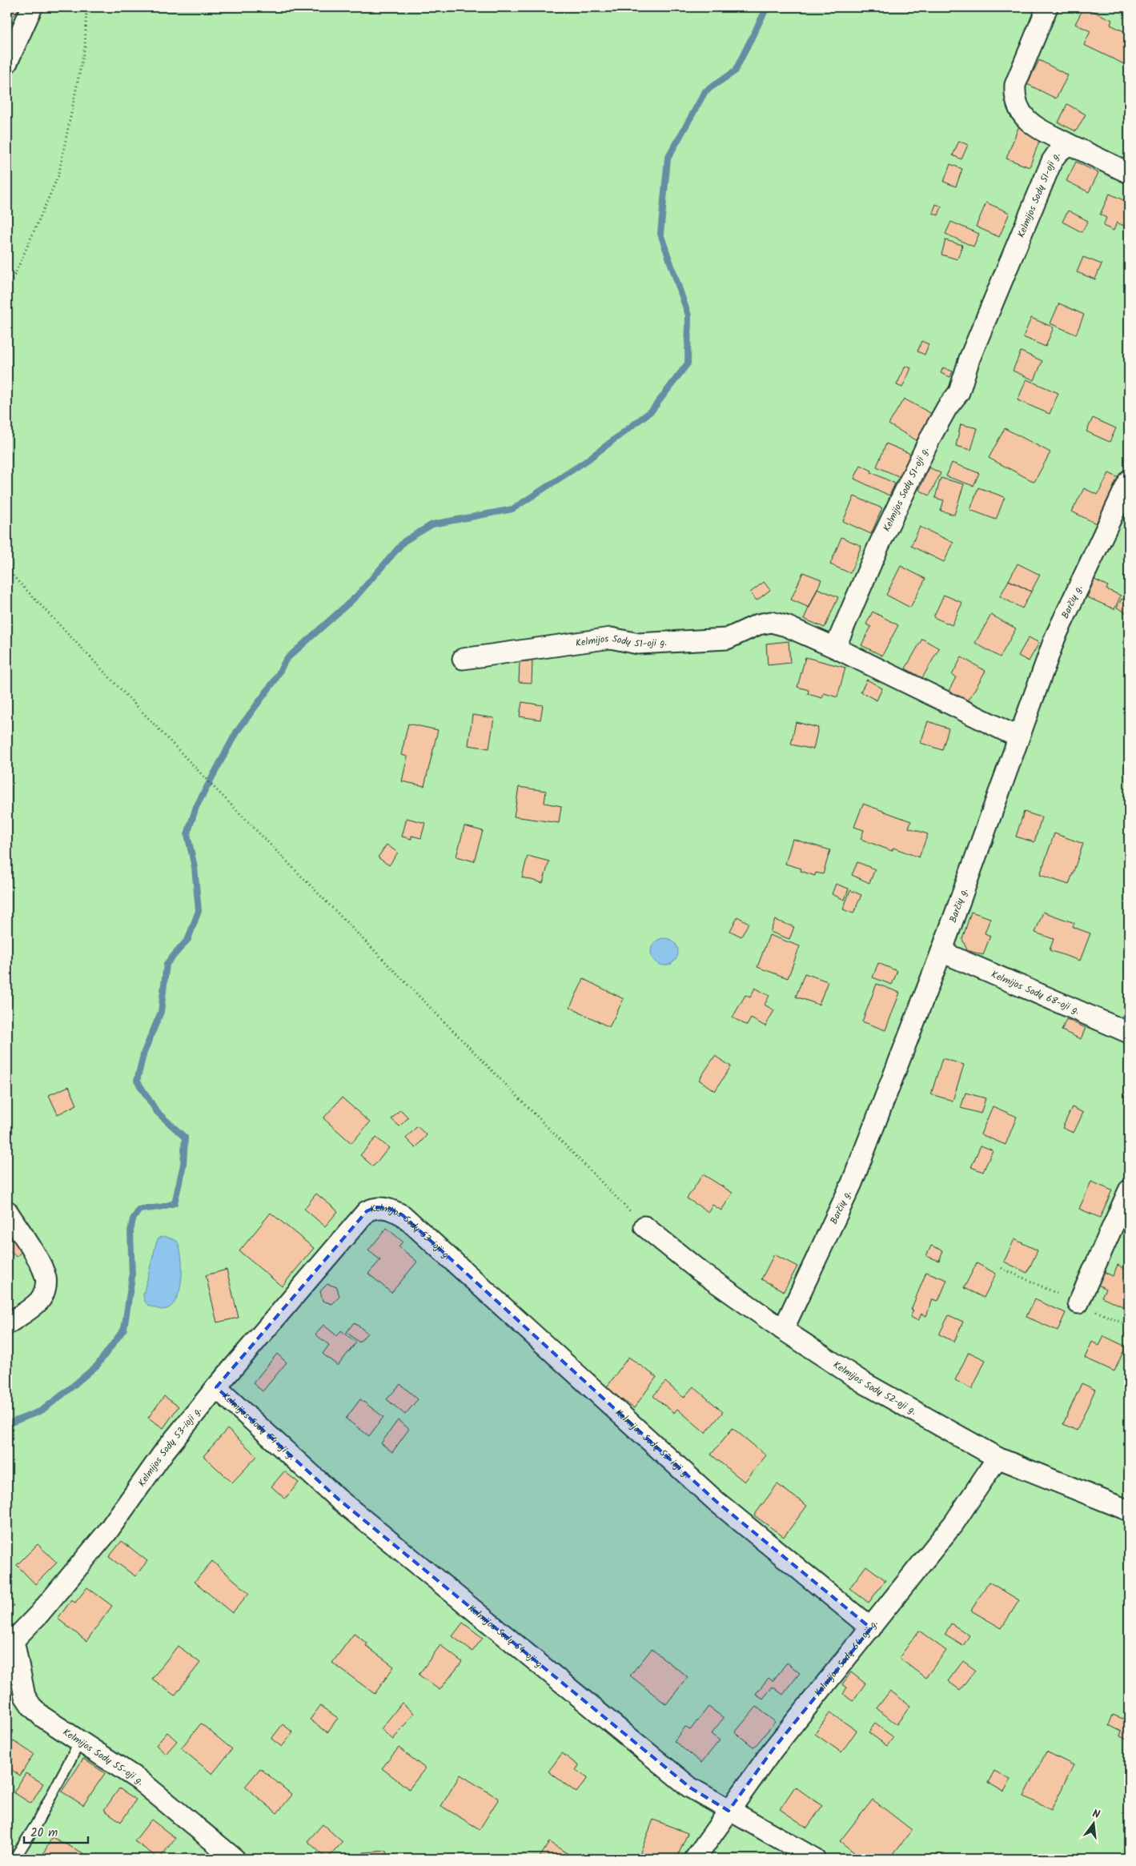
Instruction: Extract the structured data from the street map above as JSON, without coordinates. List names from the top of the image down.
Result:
{
  "streets": {
    "street": [
      "Kelmijos Sodų 51-oji g.",
      "Barčių g.",
      "Kelmijos Sodų 68-oji g.",
      "Kelmijos Sodų 53-ioji g.",
      "Kelmijos Sodų 52-oji g.",
      "Kelmijos Sodų 54-oji g.",
      "Kelmijos Sodų 64-oji g.",
      "Kelmijos Sodų 55-oji g."
    ]
  },
  "crossings": [
    ["Barčių g.", "Kelmijos Sodų 68-oji g."],
    ["Barčių g.", "Kelmijos Sodų 52-oji g."],
    ["Kelmijos Sodų 53-ioji g.", "Kelmijos Sodų 54-oji g."],
    ["Kelmijos Sodų 53-ioji g.", "Kelmijos Sodų 64-oji g."],
    ["Kelmijos Sodų 53-ioji g.", "Kelmijos Sodų 55-oji g."],
    ["Kelmijos Sodų 52-oji g.", "Kelmijos Sodų 64-oji g."],
    ["Kelmijos Sodų 54-oji g.", "Kelmijos Sodų 64-oji g."]
  ],
  "scale_bar": "20 m",
  "north": "top"
}
